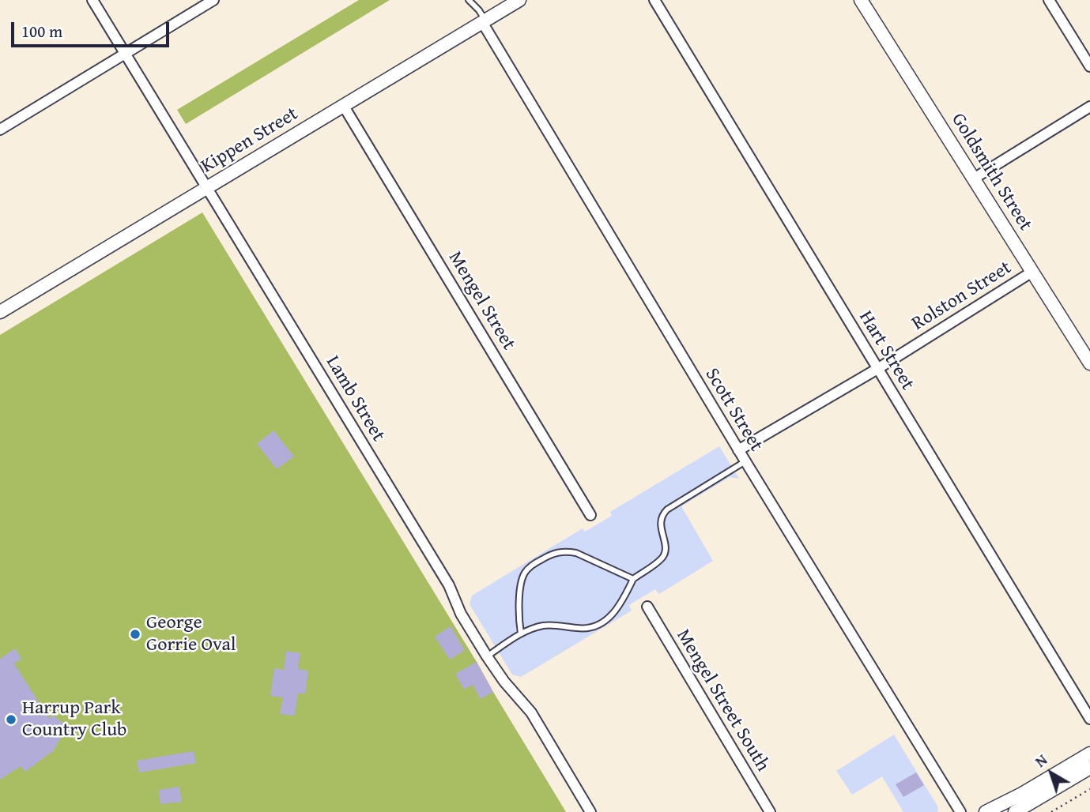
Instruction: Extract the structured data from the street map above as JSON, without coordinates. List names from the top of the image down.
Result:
{
  "streets": {
    "street": [
      "Kippen Street",
      "Goldsmith Street",
      "Rolston Street",
      "Mengel Street",
      "Hart Street",
      "Lamb Street",
      "Scott Street",
      "Mengel Street South"
    ]
  },
  "crossings": [
    ["Kippen Street", "Mengel Street"],
    ["Kippen Street", "Lamb Street"],
    ["Kippen Street", "Scott Street"],
    ["Goldsmith Street", "Rolston Street"],
    ["Rolston Street", "Hart Street"],
    ["Rolston Street", "Scott Street"]
  ],
  "places": ["George Gorrie Oval", "Harrup Park Country Club"],
  "scale_bar": "100 m",
  "north": "top left"
}
